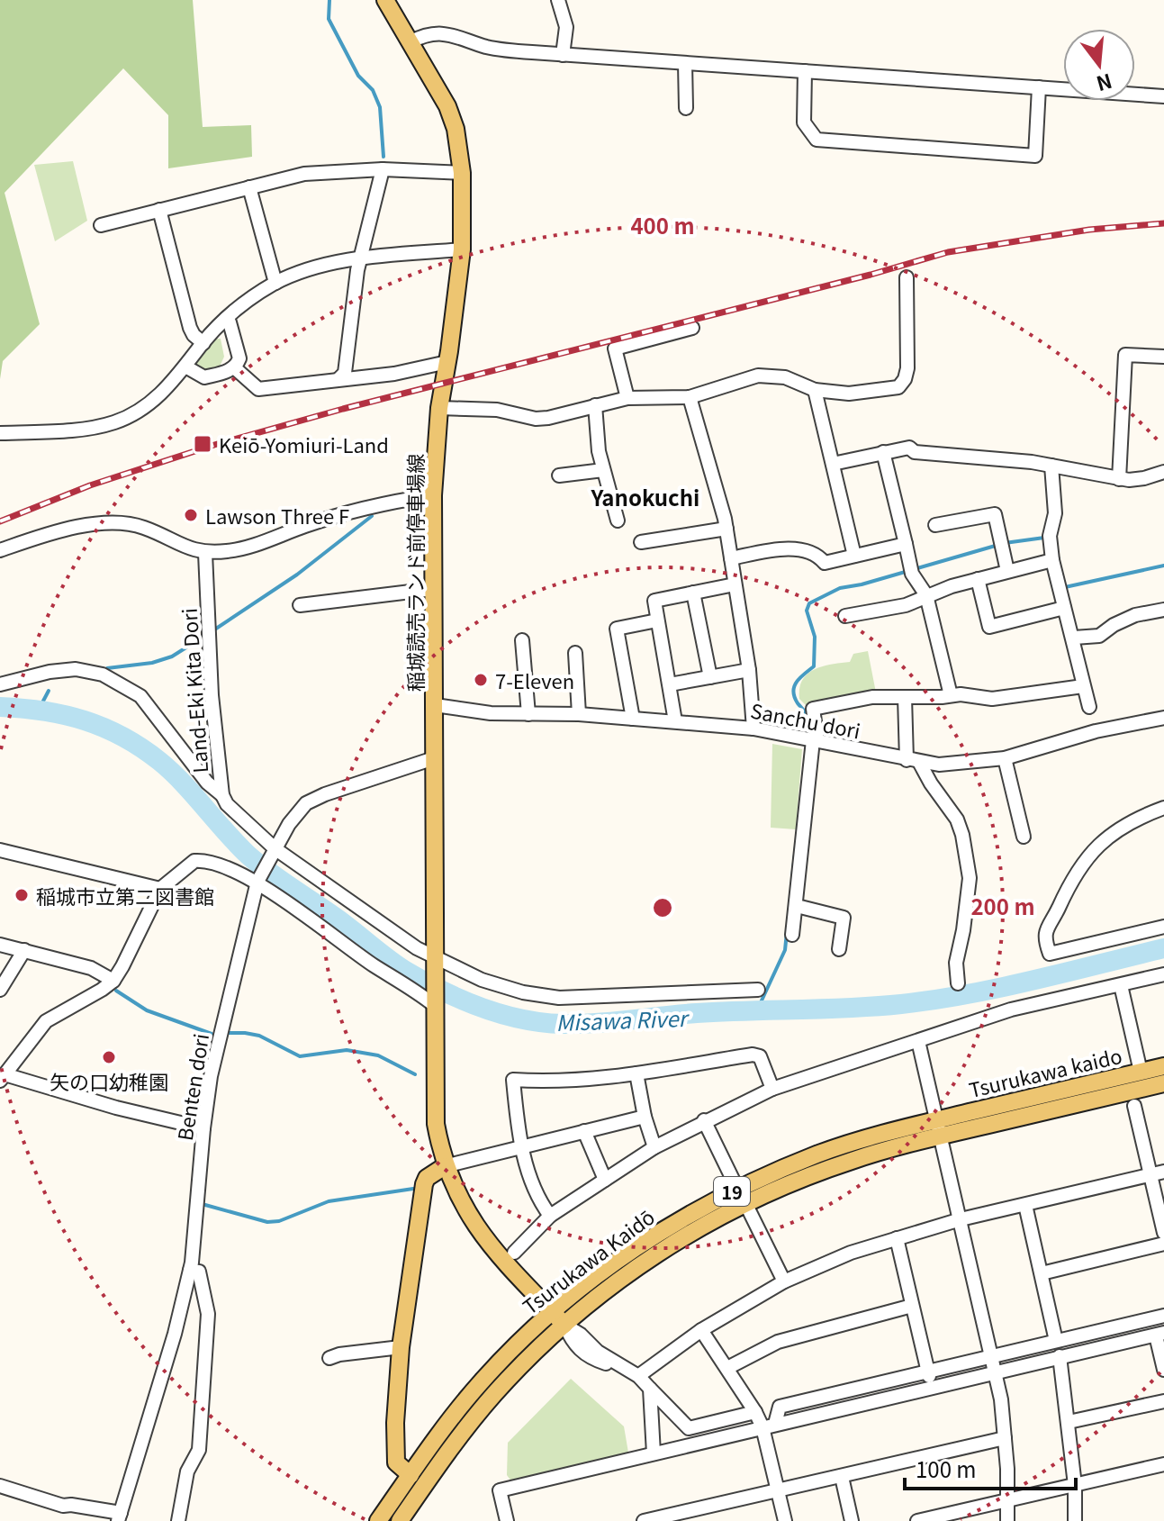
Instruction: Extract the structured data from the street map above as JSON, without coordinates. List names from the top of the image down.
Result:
{
  "streets": {
    "main road": [
      "稲城読売ランド前停車場線",
      "Tsurukawa kaido",
      "19",
      "Tsurukawa Kaidō"
    ],
    "street": ["Land-Eki Kita Dori", "Sanchu dori", "Benten dori"]
  },
  "crossings": [
    ["稲城読売ランド前停車場線", "Land-Eki Kita Dori"],
    ["稲城読売ランド前停車場線", "Sanchu dori"],
    ["稲城読売ランド前停車場線", "Benten dori"],
    ["稲城読売ランド前停車場線", "Tsurukawa Kaidō"],
    ["Land-Eki Kita Dori", "Benten dori"],
    ["Tsurukawa kaido", "Tsurukawa Kaidō"]
  ],
  "districts": ["Yanokuchi"],
  "water": ["Misawa River"],
  "places": {
    "transit": ["Keiō-Yomiuri-Land"],
    "other": [
      "Lawson Three F",
      "7-Eleven",
      "稲城市立第二図書館",
      "矢の口幼稚園"
    ]
  },
  "scale_bar": "100 m",
  "north": "bottom",
  "rings": ["400 m", "200 m"]
}
